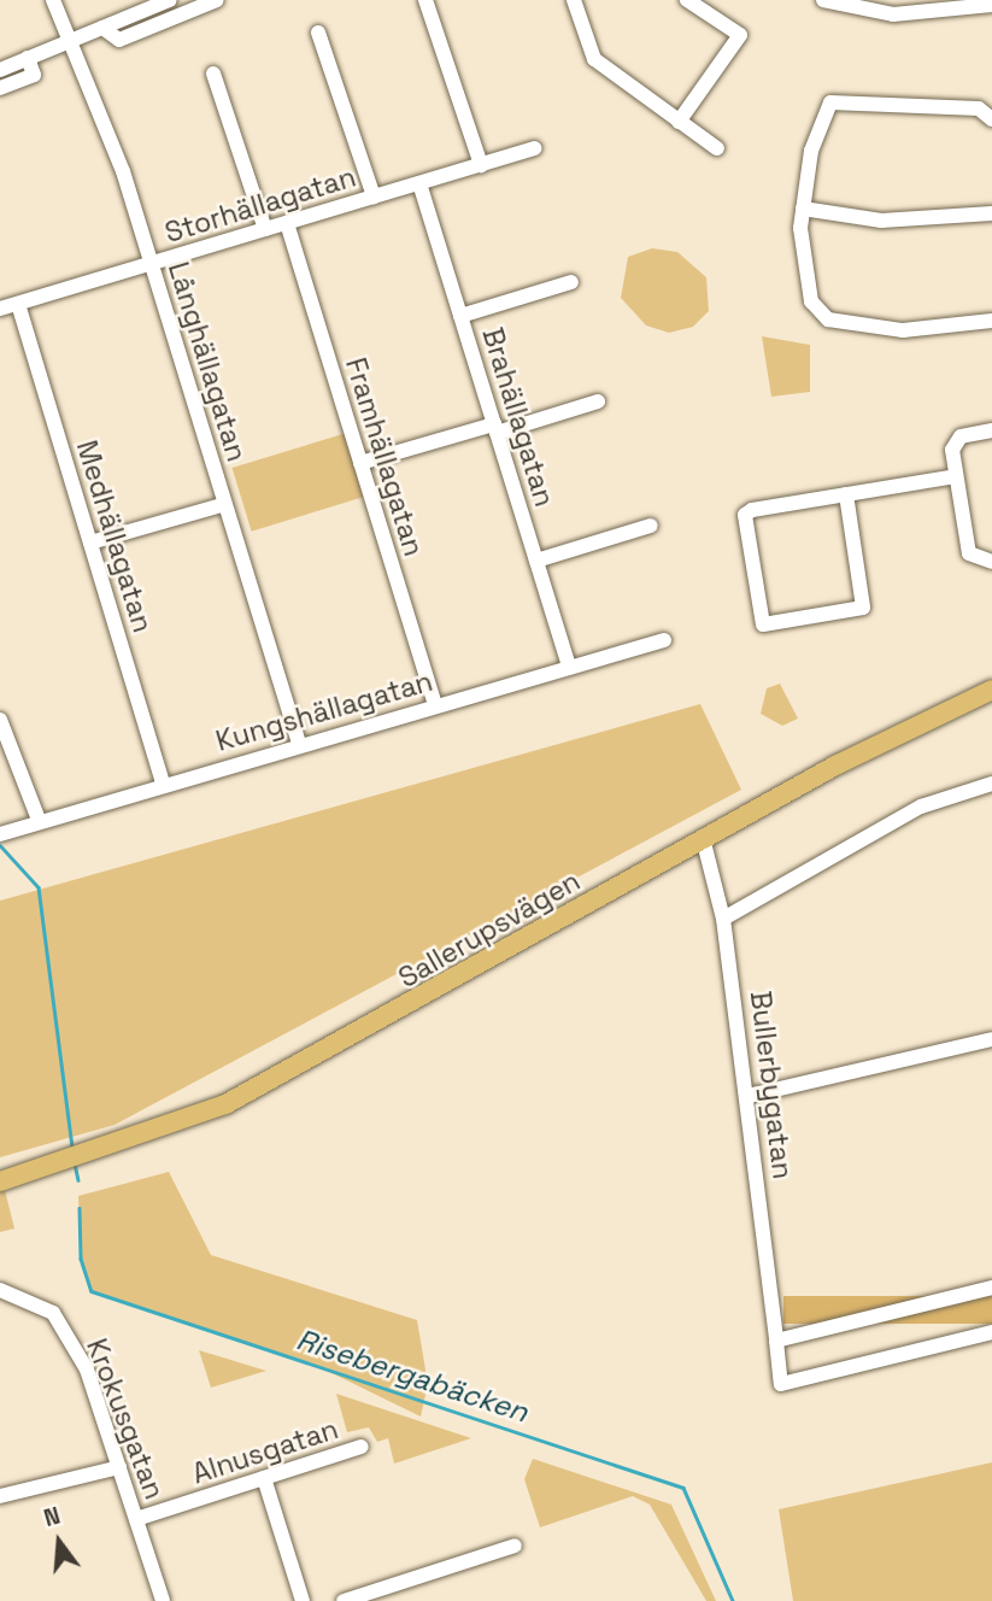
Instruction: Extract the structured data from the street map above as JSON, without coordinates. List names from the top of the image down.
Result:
{
  "streets": {
    "main road": ["Sallerupsvägen"],
    "street": [
      "Storhällagatan",
      "Långhällagatan",
      "Brahällagatan",
      "Framhällagatan",
      "Medhällagatan",
      "Kungshällagatan",
      "Bullerbygatan",
      "Krokusgatan",
      "Alnusgatan"
    ]
  },
  "crossings": [
    ["Storhällagatan", "Långhällagatan"],
    ["Storhällagatan", "Brahällagatan"],
    ["Storhällagatan", "Framhällagatan"],
    ["Storhällagatan", "Medhällagatan"],
    ["Långhällagatan", "Kungshällagatan"],
    ["Brahällagatan", "Kungshällagatan"],
    ["Framhällagatan", "Kungshällagatan"],
    ["Medhällagatan", "Kungshällagatan"],
    ["Sallerupsvägen", "Bullerbygatan"],
    ["Krokusgatan", "Alnusgatan"]
  ],
  "water": ["Risebergabäcken"],
  "north": "top"
}
